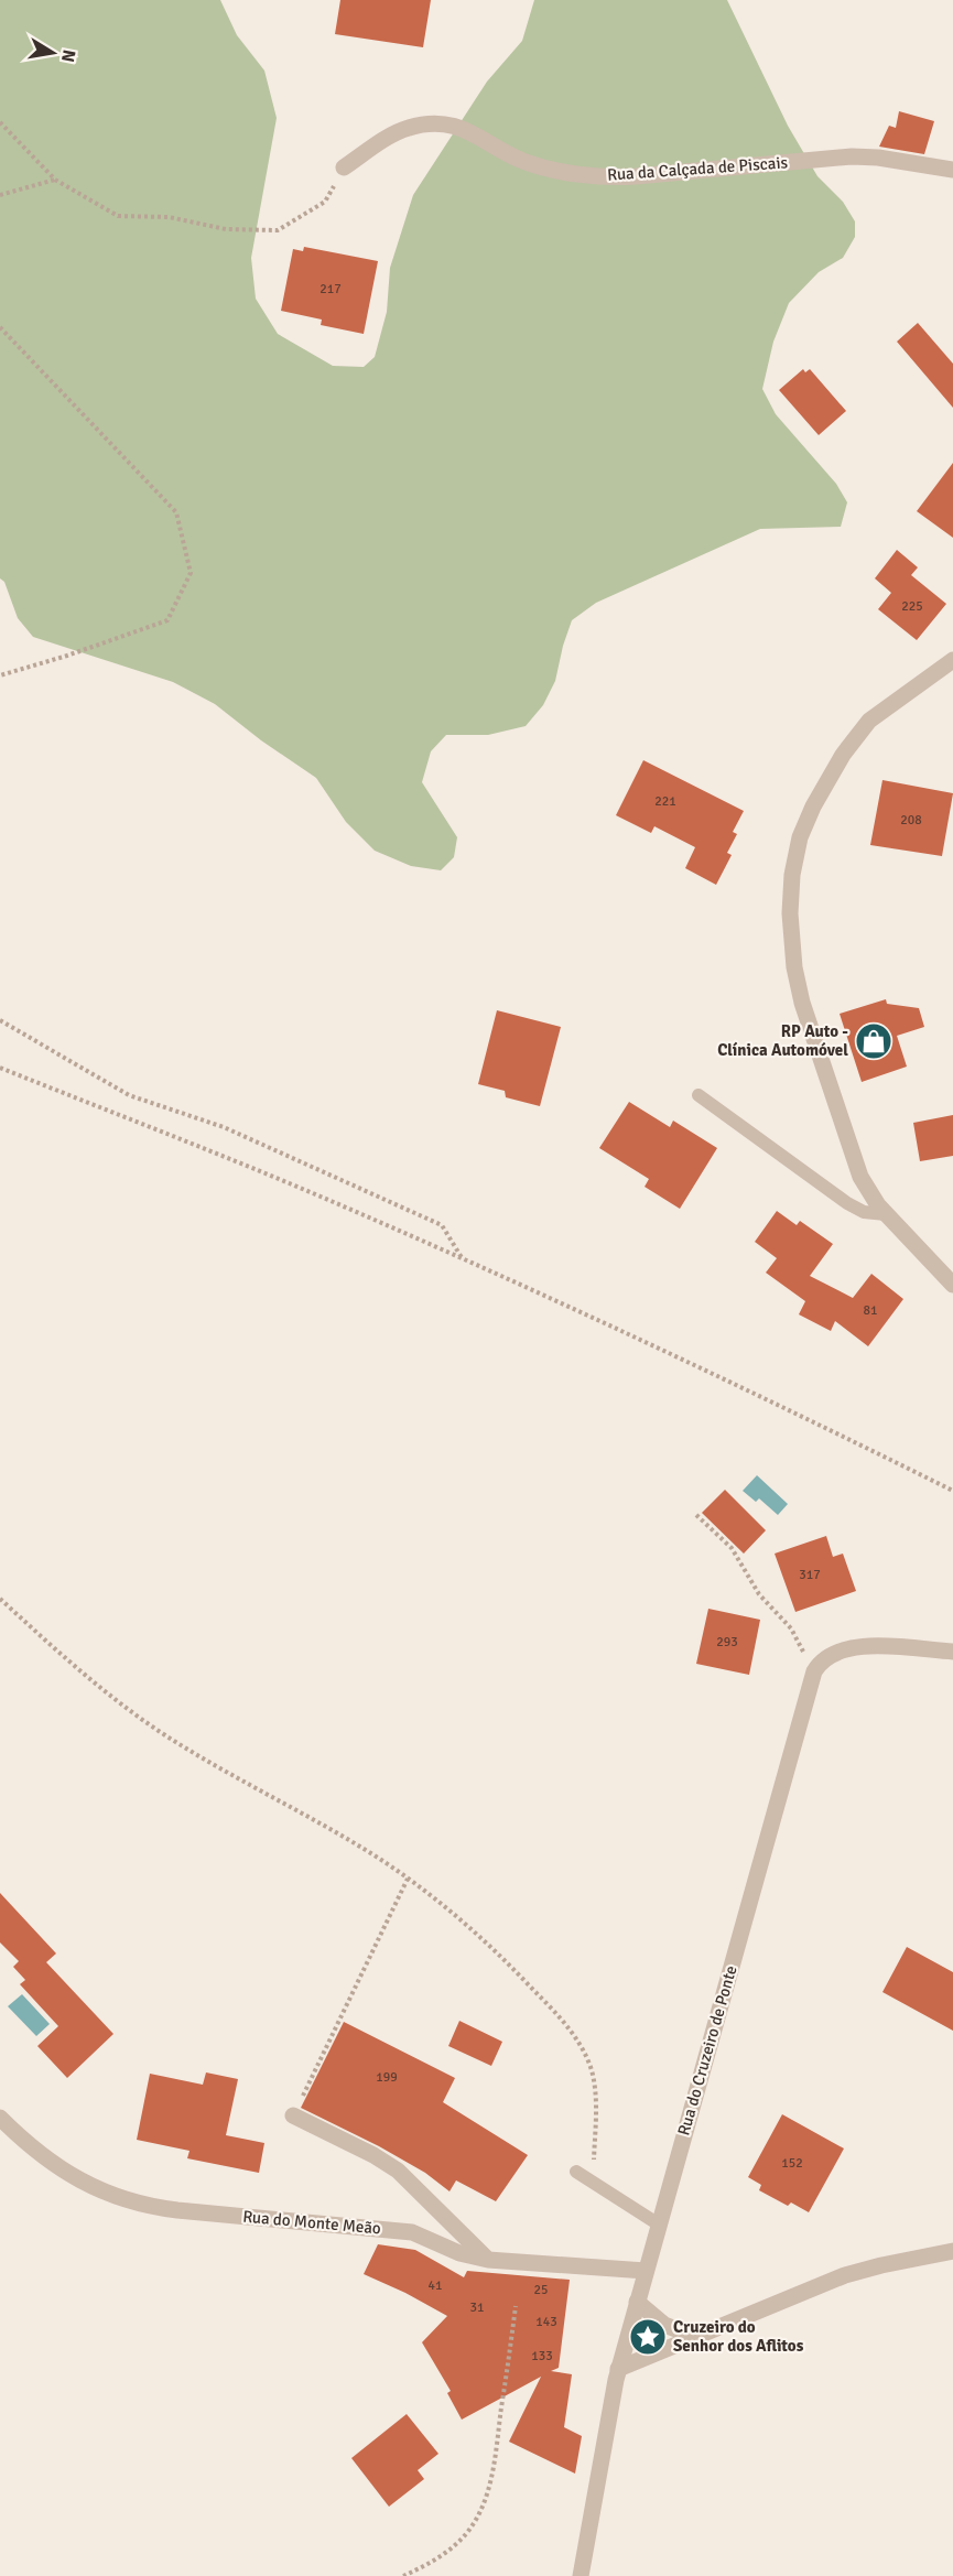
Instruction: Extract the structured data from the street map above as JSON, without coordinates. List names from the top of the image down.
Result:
{
  "streets": {
    "street": ["Rua da Calçada de Piscais", "Rua do Cruzeiro de Ponte", "Rua do Monte Meão"]
  },
  "crossings": [
    ["Rua do Cruzeiro de Ponte", "Rua do Monte Meão"]
  ],
  "places": {
    "shop": ["RP Auto - Clínica Automóvel"],
    "place": ["Cruzeiro do Senhor dos Aflitos"]
  },
  "house_numbers": [
    "217",
    "225",
    "221",
    "208",
    "81",
    "317",
    "293",
    "199",
    "152",
    "41",
    "25",
    "31",
    "143",
    "133"
  ],
  "north": "right"
}
